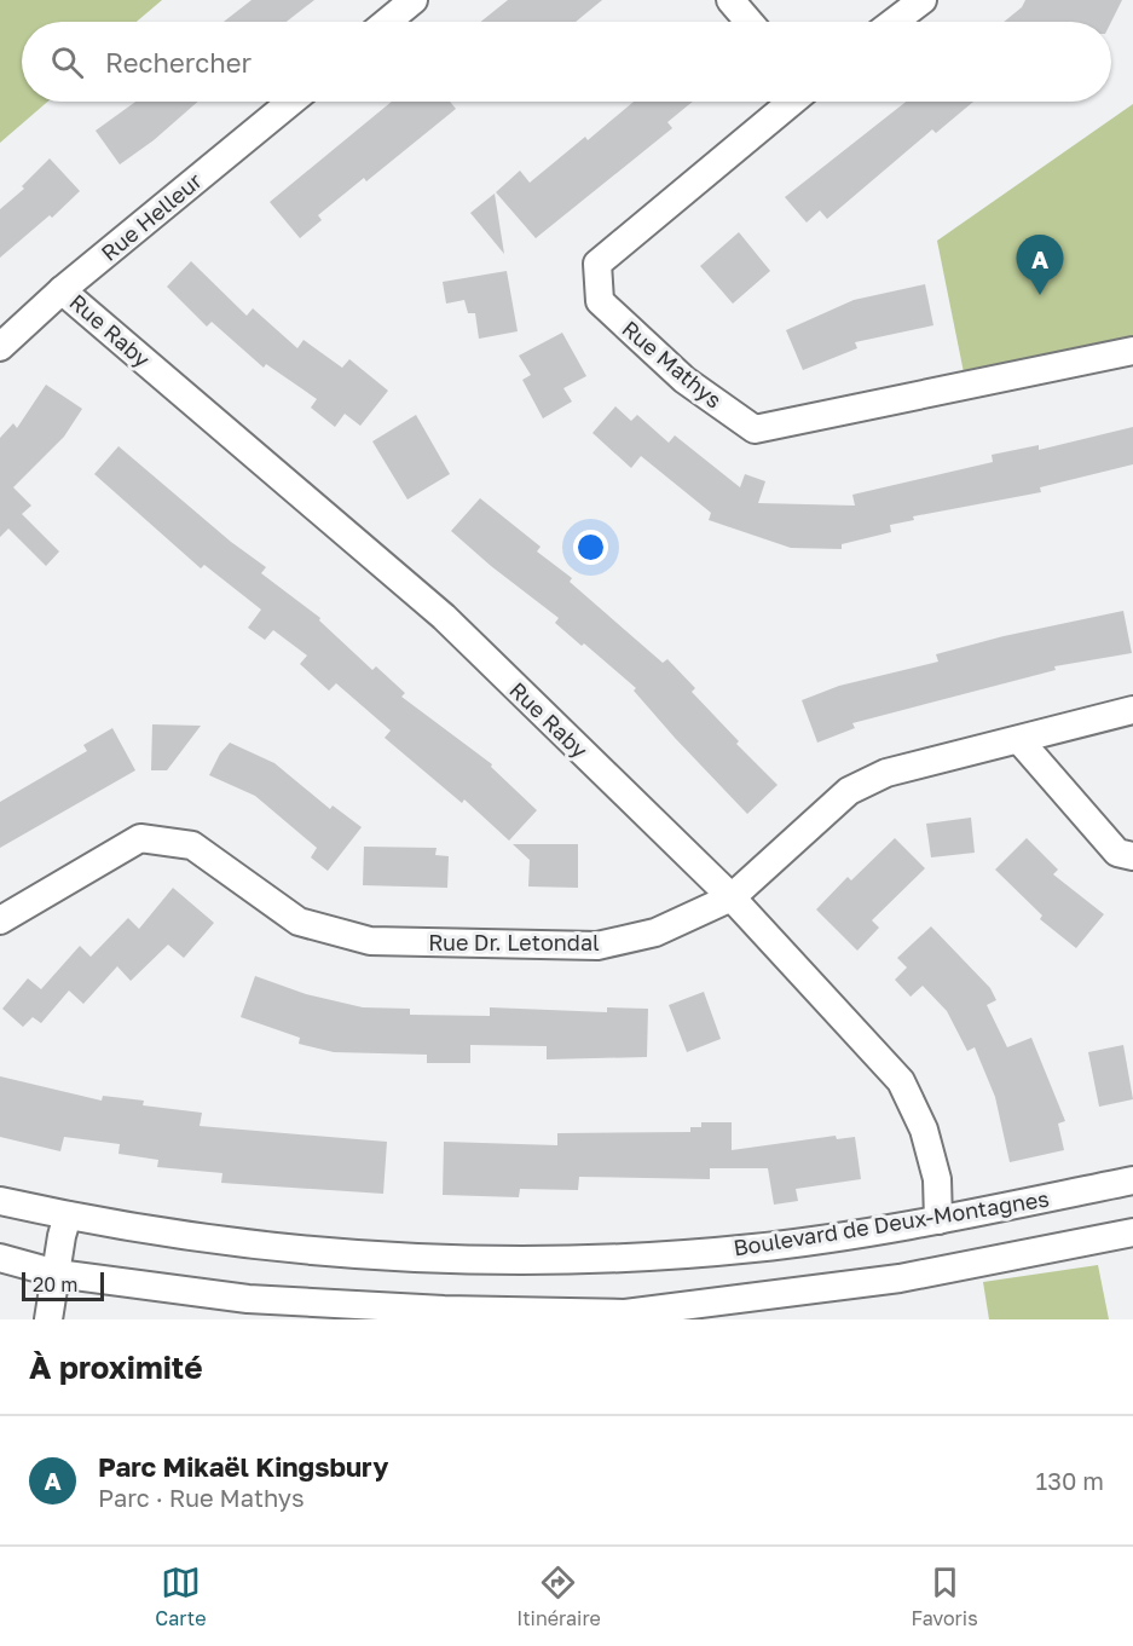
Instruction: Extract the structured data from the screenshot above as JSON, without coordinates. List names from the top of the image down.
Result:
{
  "streets": {
    "street": [
      "Rue Helleur",
      "Rue Raby",
      "Rue Mathys",
      "Rue Dr. Letondal",
      "Boulevard de Deux-Montagnes"
    ]
  },
  "crossings": [
    ["Rue Helleur", "Rue Raby"],
    ["Rue Raby", "Rue Dr. Letondal"],
    ["Rue Raby", "Boulevard de Deux-Montagnes"]
  ],
  "scale_bar": "20 m",
  "page": {
    "search": "Rechercher",
    "pins": "A",
    "scale": "20 m",
    "heading": "À proximité",
    "list": [
      {
        "mark": "A",
        "name": "Parc Mikaël Kingsbury",
        "note": "Parc · Rue Mathys",
        "value": "130 m"
      }
    ],
    "nav": ["Carte", "Itinéraire", "Favoris"]
  }
}
